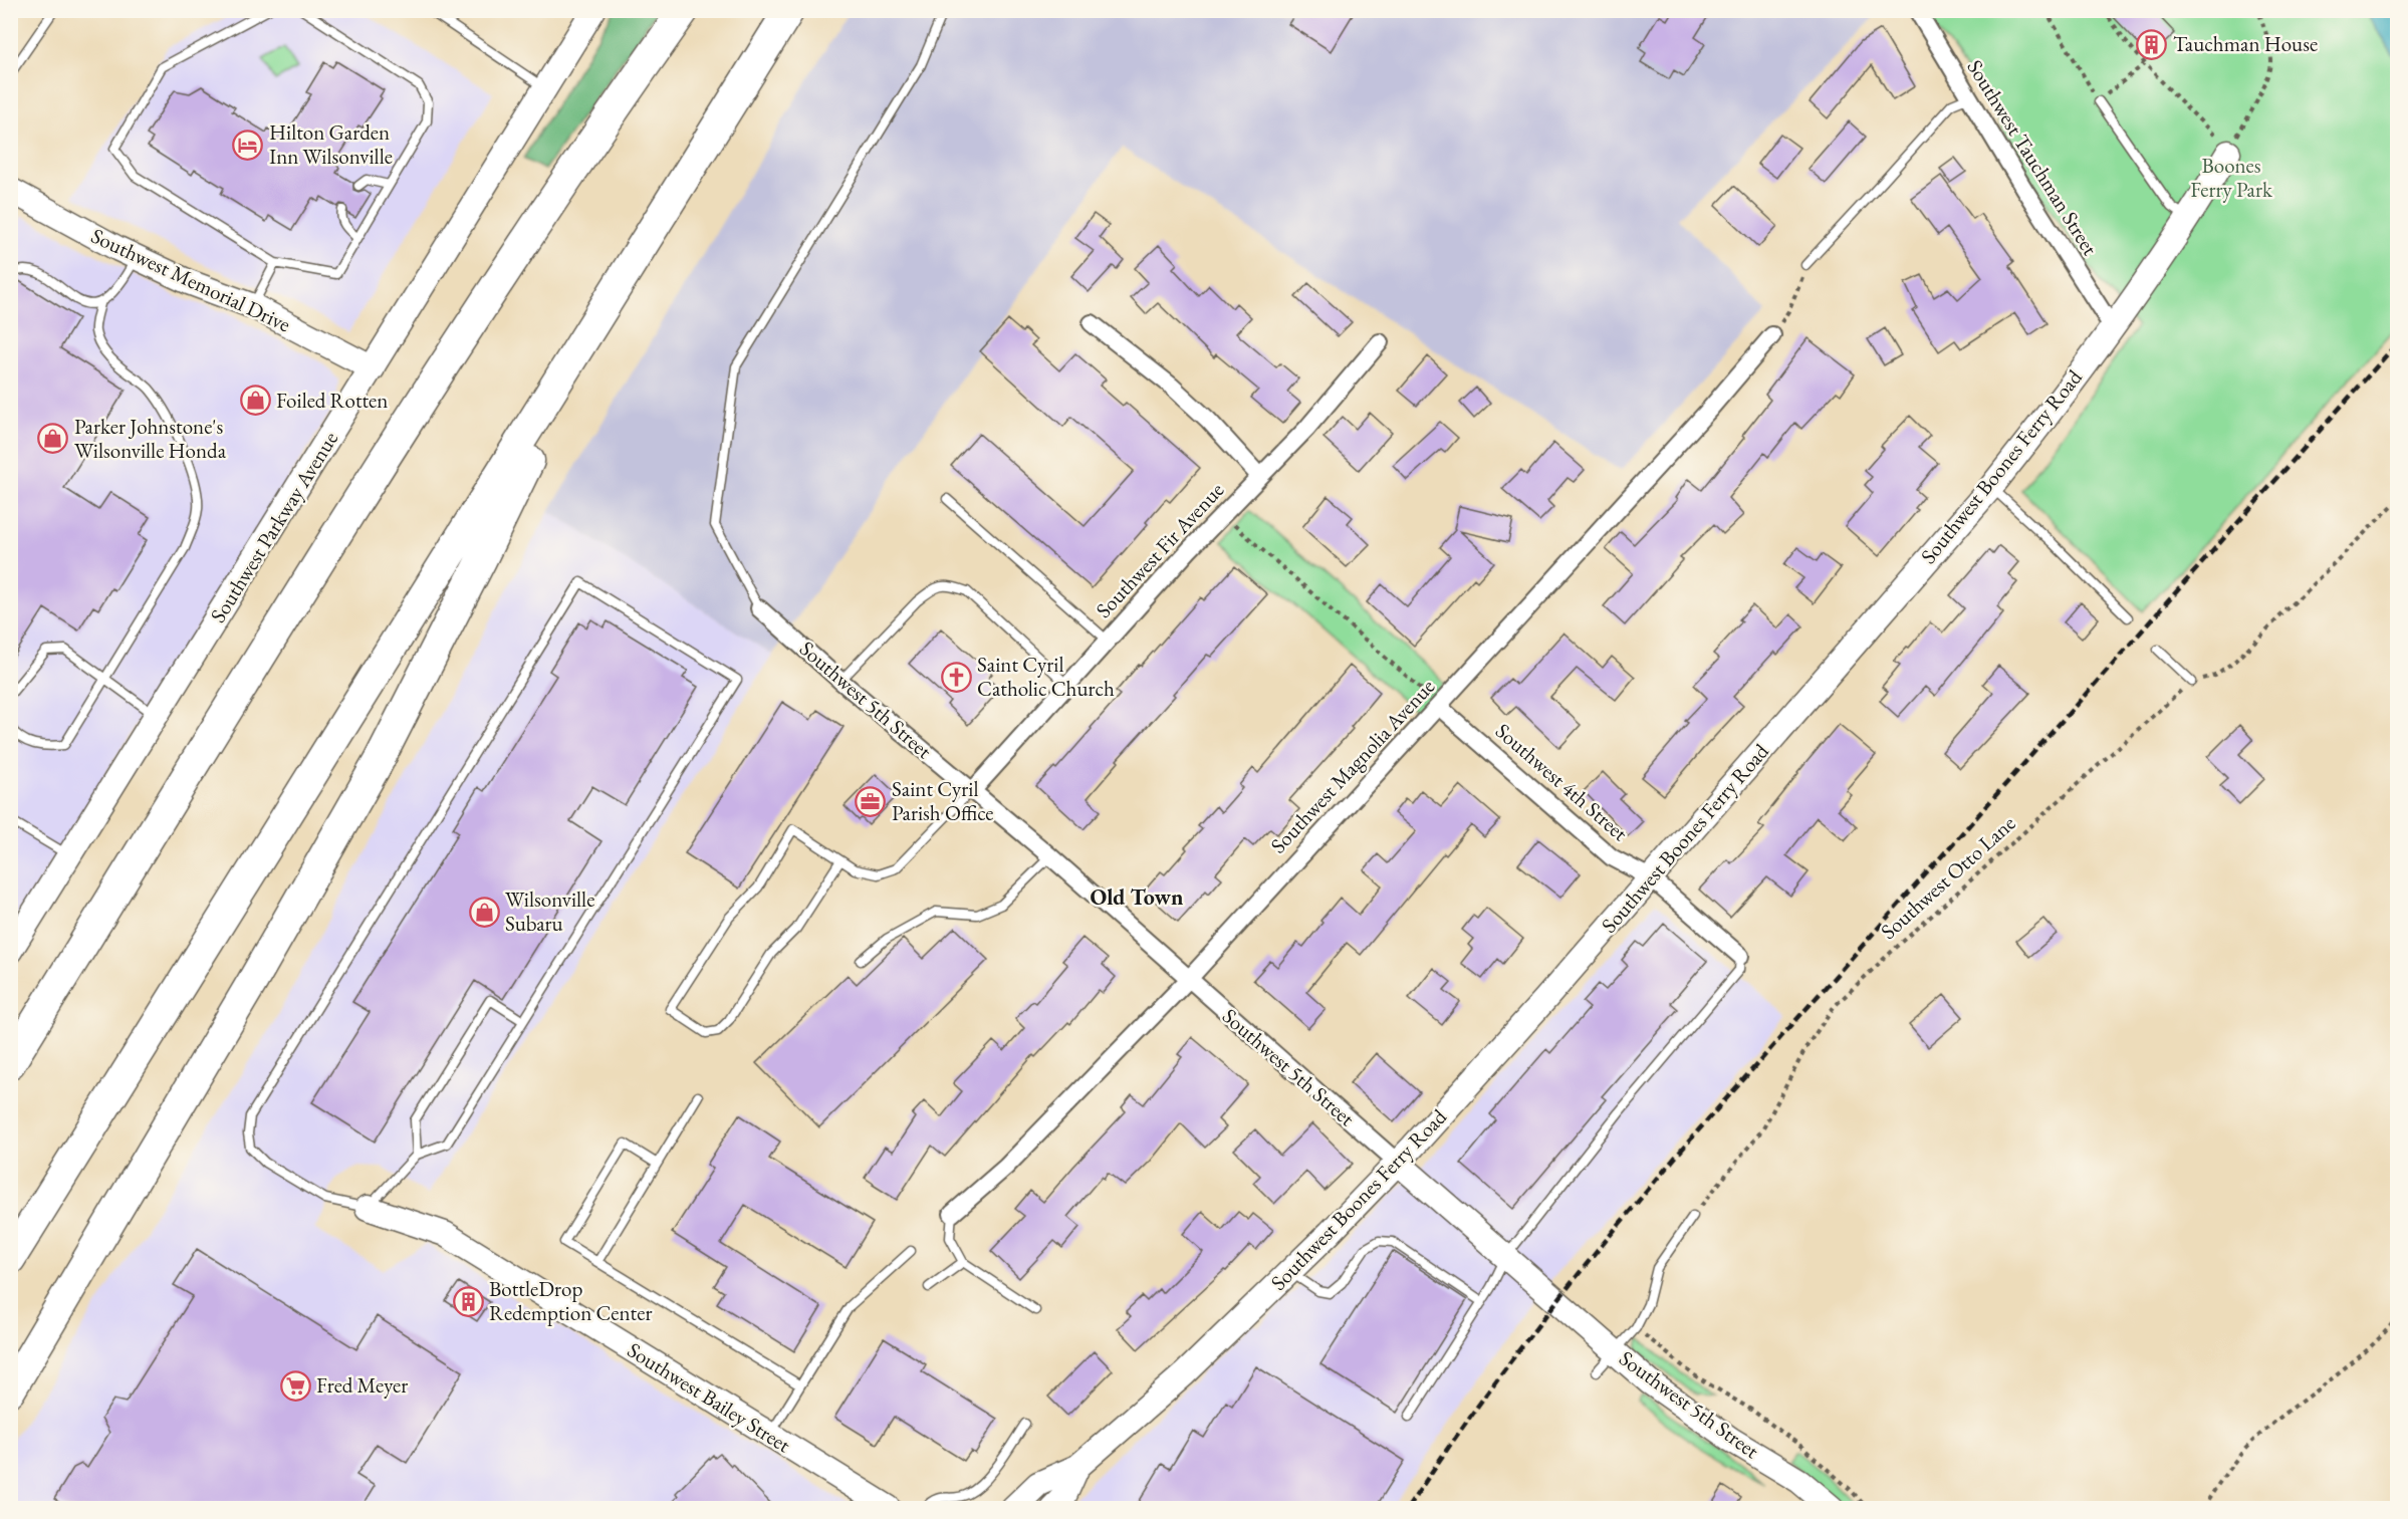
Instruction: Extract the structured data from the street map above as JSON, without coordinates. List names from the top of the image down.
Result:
{
  "streets": {
    "street": [
      "Southwest Tauchman Street",
      "Southwest Memorial Drive",
      "Southwest Boones Ferry Road",
      "Southwest Parkway Avenue",
      "Southwest Fir Avenue",
      "Southwest 5th Street",
      "Southwest Magnolia Avenue",
      "Southwest 4th Street",
      "Southwest Bailey Street"
    ],
    "path": ["Southwest Otto Lane"]
  },
  "crossings": [
    ["Southwest Tauchman Street", "Southwest Boones Ferry Road"],
    ["Southwest Memorial Drive", "Southwest Parkway Avenue"],
    ["Southwest Boones Ferry Road", "Southwest 5th Street"],
    ["Southwest Boones Ferry Road", "Southwest 4th Street"],
    ["Southwest Fir Avenue", "Southwest 5th Street"],
    ["Southwest 5th Street", "Southwest Magnolia Avenue"],
    ["Southwest Magnolia Avenue", "Southwest 4th Street"]
  ],
  "districts": ["Old Town"],
  "parks": ["Boones Ferry Park"],
  "places": {
    "building": ["Tauchman House", "BottleDrop Redemption Center"],
    "hotel": ["Hilton Garden Inn Wilsonville"],
    "shop": ["Foiled Rotten", "Parker Johnstone's Wilsonville Honda", "Wilsonville Subaru"],
    "church": ["Saint Cyril Catholic Church"],
    "office": ["Saint Cyril Parish Office"],
    "supermarket": ["Fred Meyer"]
  }
}
